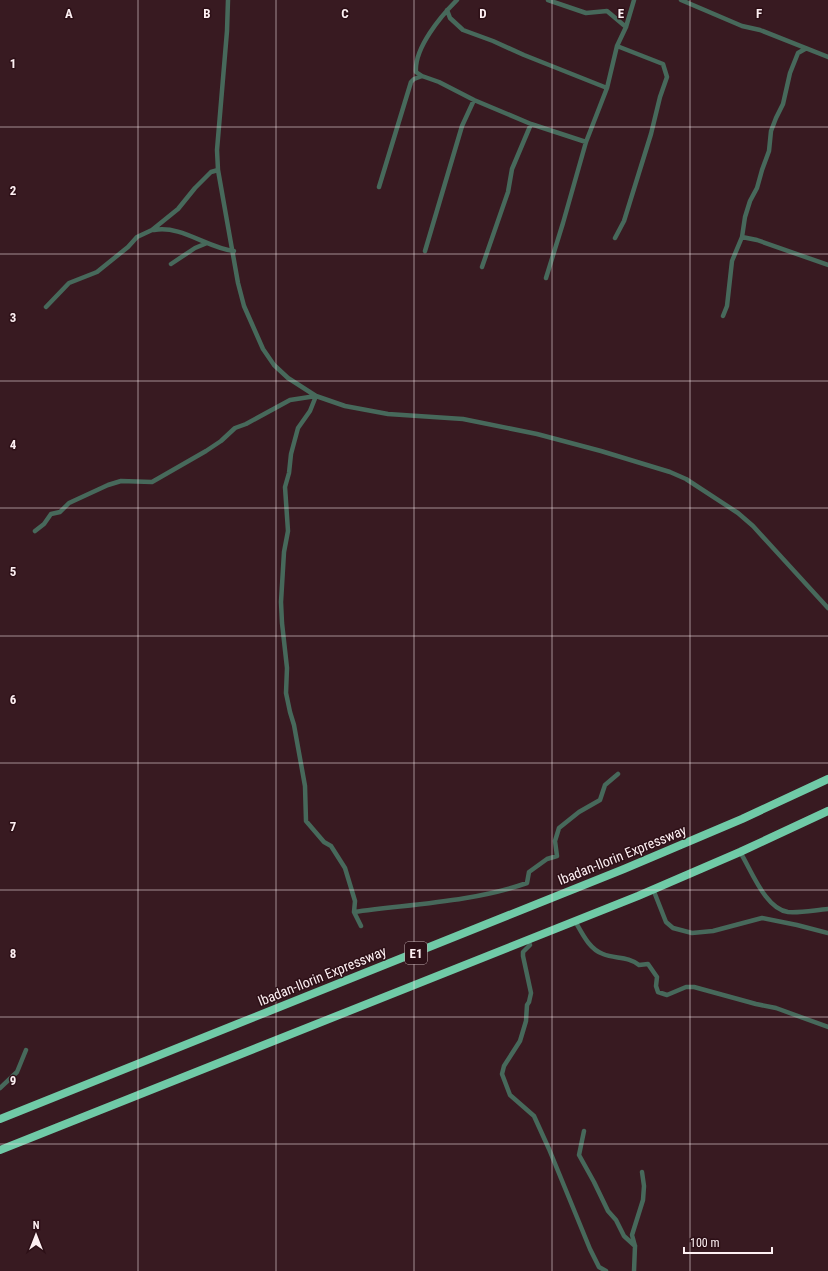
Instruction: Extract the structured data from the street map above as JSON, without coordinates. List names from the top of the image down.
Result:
{
  "streets": {
    "highway": ["Ibadan-Ilorin Expressway", "E1"]
  },
  "scale_bar": "100 m",
  "north": "top",
  "grid": {
    "columns": [
      "A",
      "B",
      "C",
      "D",
      "E",
      "F"
    ],
    "rows": [
      "1",
      "2",
      "3",
      "4",
      "5",
      "6",
      "7",
      "8",
      "9"
    ]
  }
}
